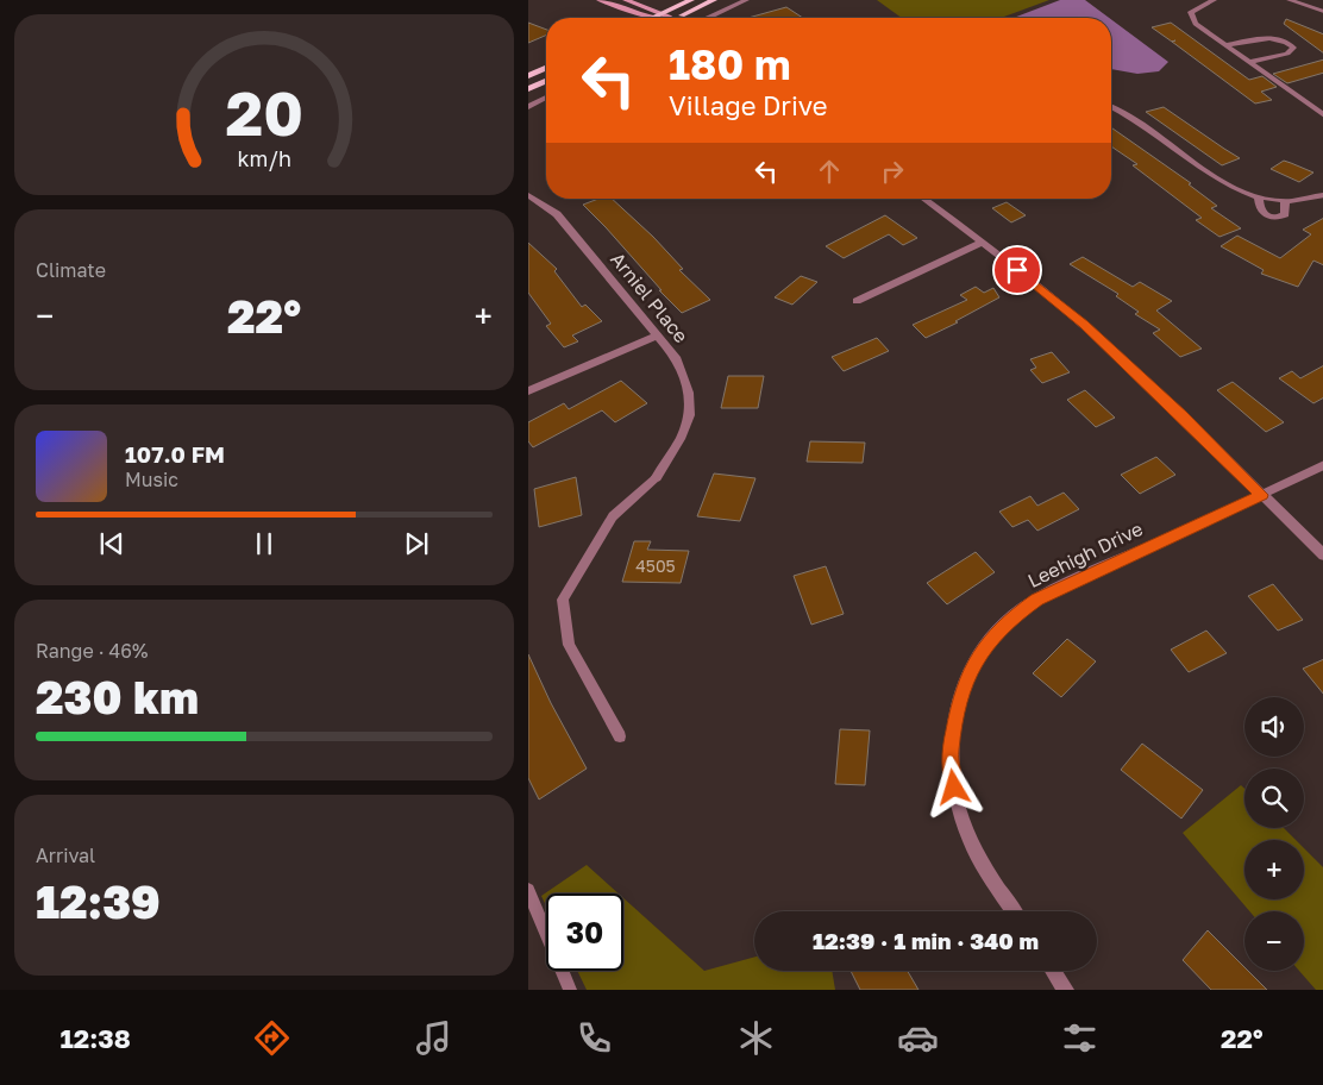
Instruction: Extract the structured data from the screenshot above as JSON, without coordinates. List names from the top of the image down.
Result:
{
  "streets": {
    "street": ["Arniel Place", "Leehigh Drive"]
  },
  "house_numbers": ["4505"],
  "page": {
    "turn": ["180 m", "Village Drive"],
    "tile": [
      "Climate",
      ["Range · 46%", "230 km"],
      ["Arrival", "12:39"]
    ],
    "heat": ["−", "22°", "+"],
    "song": ["107.0 FM", "Music"],
    "map_buttons": ["+", "−"],
    "limit": "30",
    "trip": "12:39 · 1 min · 340 m",
    "tabs": ["12:38", "22°"],
    "gauge": ["20", "km/h"]
  }
}
